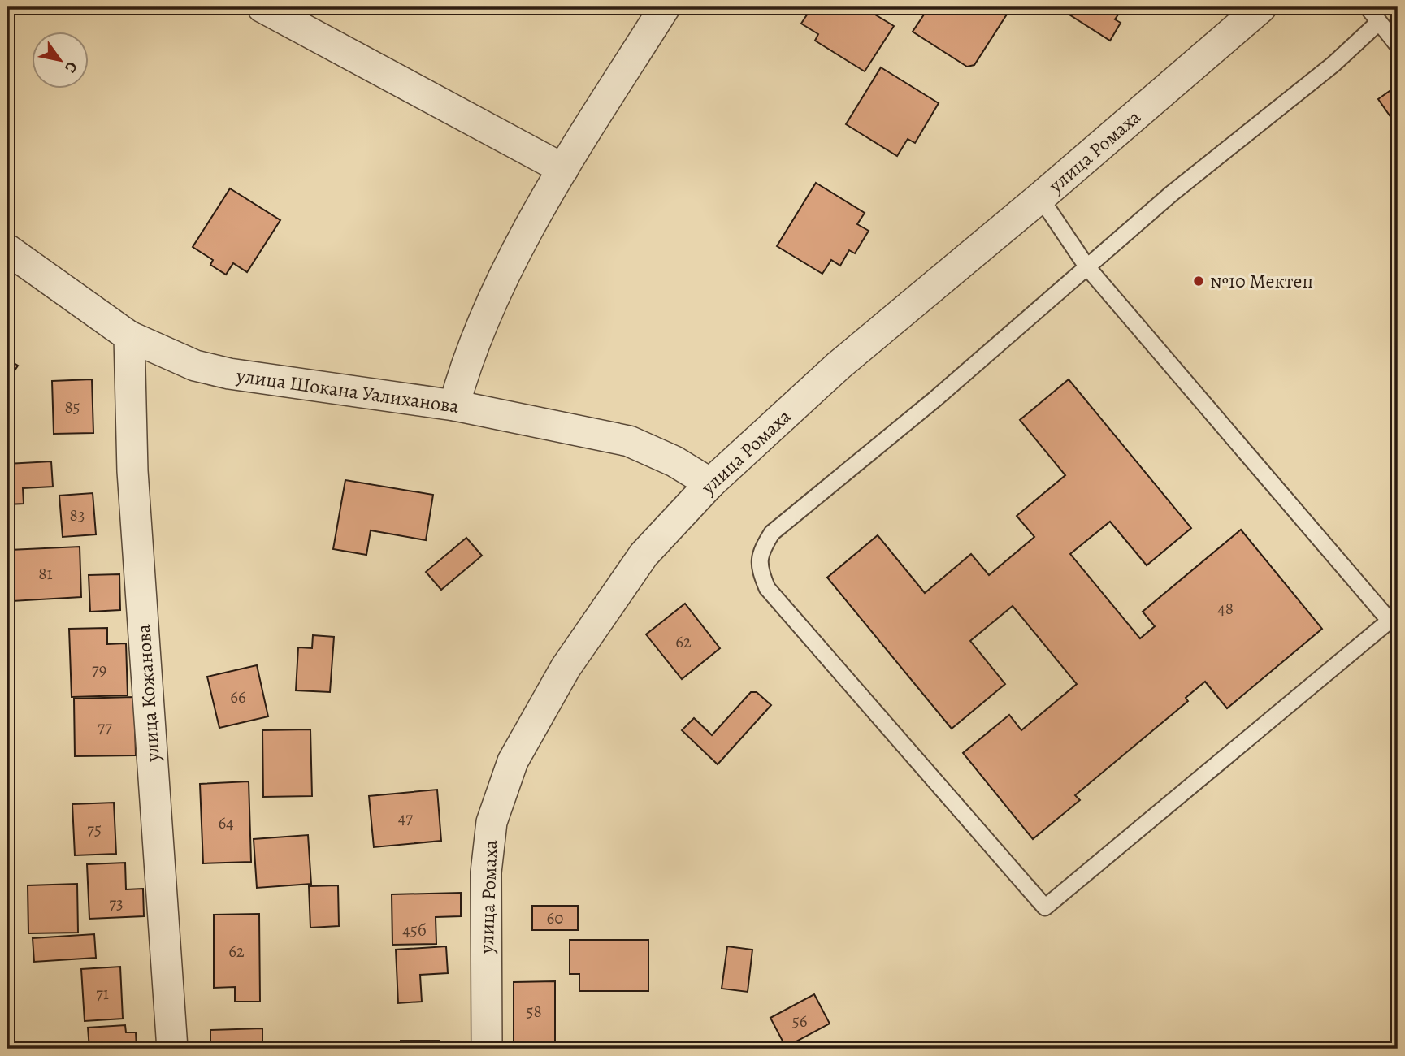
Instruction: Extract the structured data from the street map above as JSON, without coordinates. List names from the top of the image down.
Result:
{
  "streets": {
    "street": ["улица Ромаха", "улица Шокана Уалиханова", "улица Кожанова"]
  },
  "crossings": [
    ["улица Ромаха", "улица Шокана Уалиханова"],
    ["улица Шокана Уалиханова", "улица Кожанова"]
  ],
  "places": ["№10 Мектеп"],
  "house_numbers": [
    "85",
    "83",
    "81",
    "48",
    "62",
    "79",
    "66",
    "77",
    "47",
    "64",
    "75",
    "73",
    "60",
    "45б",
    "62",
    "71",
    "58",
    "56"
  ],
  "north": "bottom right"
}
